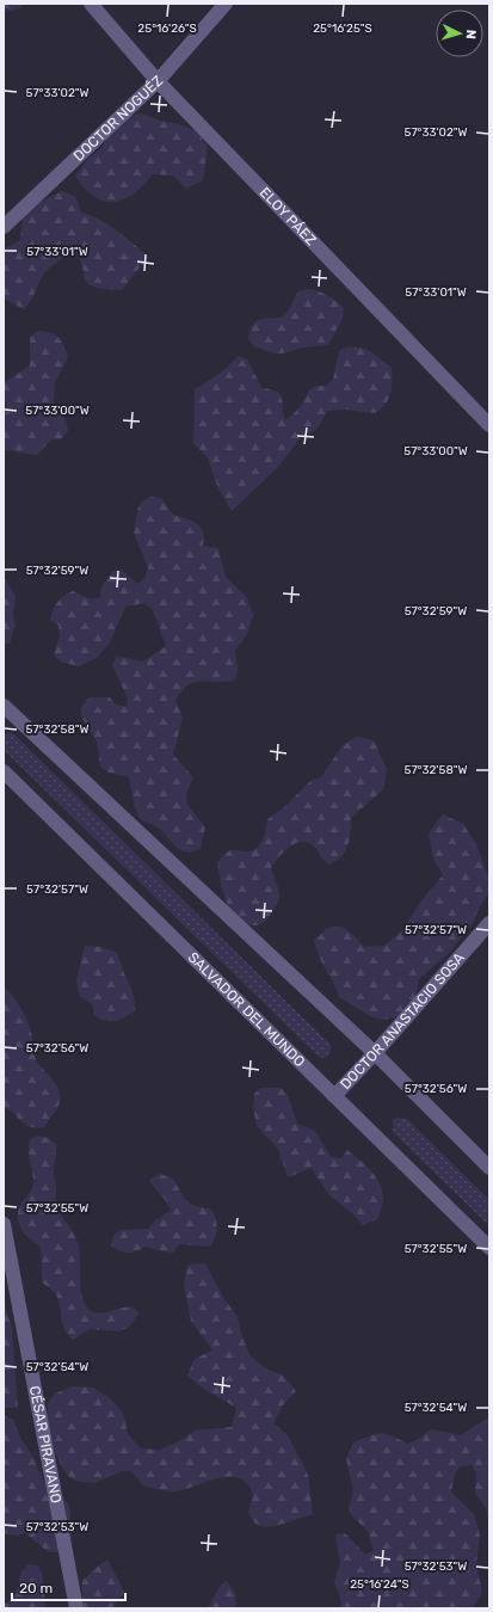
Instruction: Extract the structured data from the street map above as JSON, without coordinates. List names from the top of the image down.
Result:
{
  "streets": {
    "street": [
      "DOCTOR NOGUÉZ",
      "ELOY PÁEZ",
      "SALVADOR DEL MUNDO",
      "DOCTOR ANASTACIO SOSA",
      "CÉSAR PIRAVANO"
    ]
  },
  "crossings": [
    ["DOCTOR NOGUÉZ", "ELOY PÁEZ"],
    ["SALVADOR DEL MUNDO", "DOCTOR ANASTACIO SOSA"]
  ],
  "scale_bar": "20 m",
  "north": "right",
  "coordinates": [
    "25°16'26\"S",
    "25°16'25\"S",
    "57°33'02\"W",
    "57°33'01\"W",
    "57°33'00\"W",
    "57°32'59\"W",
    "57°32'58\"W",
    "57°32'57\"W",
    "57°32'56\"W",
    "57°32'55\"W",
    "57°32'54\"W",
    "57°32'53\"W",
    "25°16'24\"S"
  ]
}
